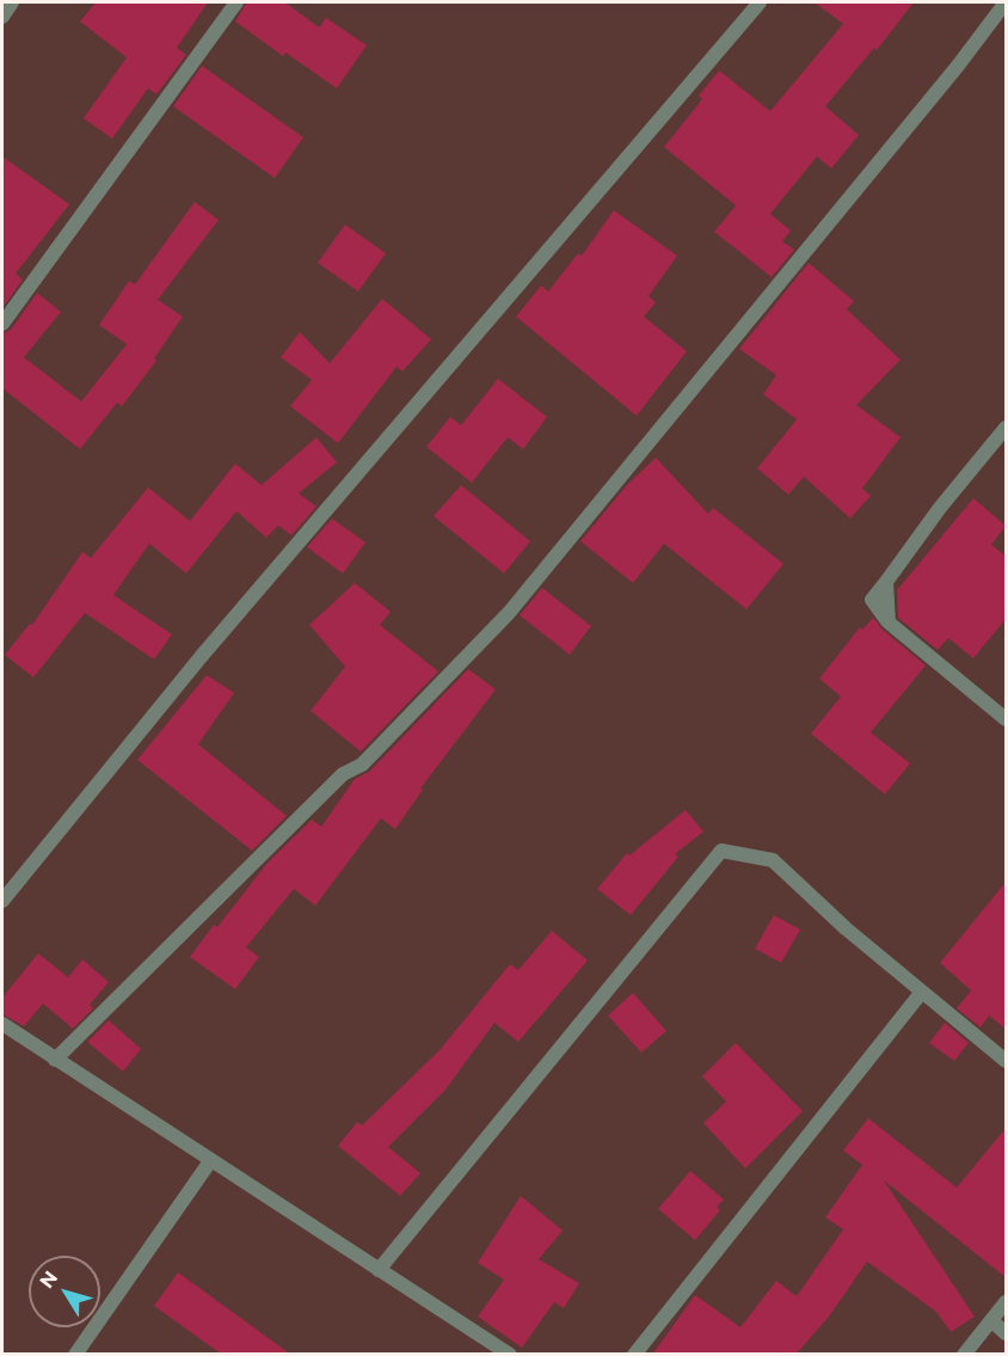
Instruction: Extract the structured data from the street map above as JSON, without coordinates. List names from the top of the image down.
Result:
{
  "north": "top left"
}
